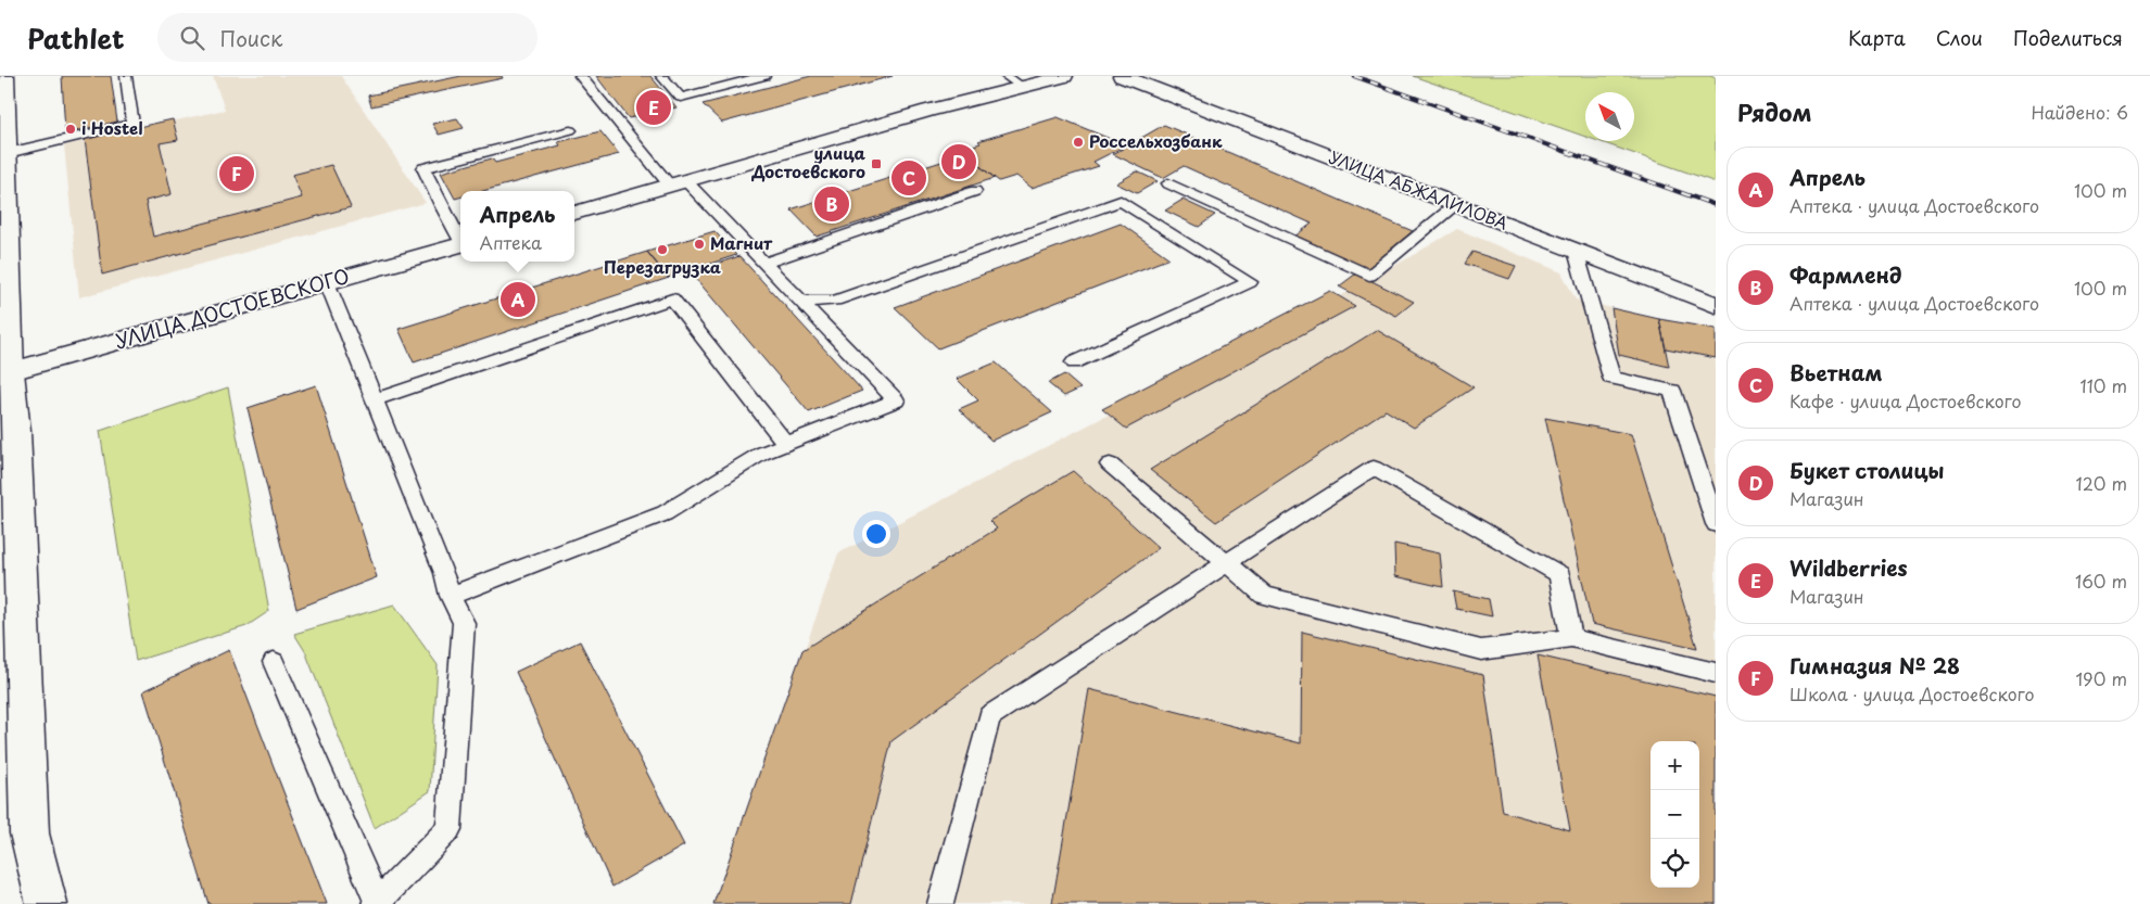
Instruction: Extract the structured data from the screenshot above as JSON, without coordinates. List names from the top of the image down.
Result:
{
  "streets": {
    "street": ["УЛИЦА АБЖАЛИЛОВА", "УЛИЦА ДОСТОЕВСКОГО"]
  },
  "places": {
    "other": [
      "i Hostel",
      "Россельхозбанк",
      "Магнит",
      "Перезагрузка"
    ],
    "transit": ["улица Достоевского"]
  },
  "north": "top left",
  "page": {
    "header": "Pathlet",
    "search": "Поиск",
    "nav": ["Карта", "Слои", "Поделиться"],
    "heading": ["Рядом", "Найдено: 6"],
    "pins": [
      "E",
      "D",
      "F",
      "C",
      "B",
      "A"
    ],
    "list": [
      {
        "mark": "A",
        "name": "Апрель",
        "note": "Аптека · улица Достоевского",
        "value": "100 m"
      },
      {
        "mark": "B",
        "name": "Фармленд",
        "note": "Аптека · улица Достоевского",
        "value": "100 m"
      },
      {
        "mark": "C",
        "name": "Вьетнам",
        "note": "Кафе · улица Достоевского",
        "value": "110 m"
      },
      {
        "mark": "D",
        "name": "Букет столицы",
        "note": "Магазин",
        "value": "120 m"
      },
      {
        "mark": "E",
        "name": "Wildberries",
        "note": "Магазин",
        "value": "160 m"
      },
      {
        "mark": "F",
        "name": "Гимназия № 28",
        "note": "Школа · улица Достоевского",
        "value": "190 m"
      }
    ],
    "popup": ["Апрель", "Аптека"],
    "map_buttons": ["+", "−"]
  }
}
